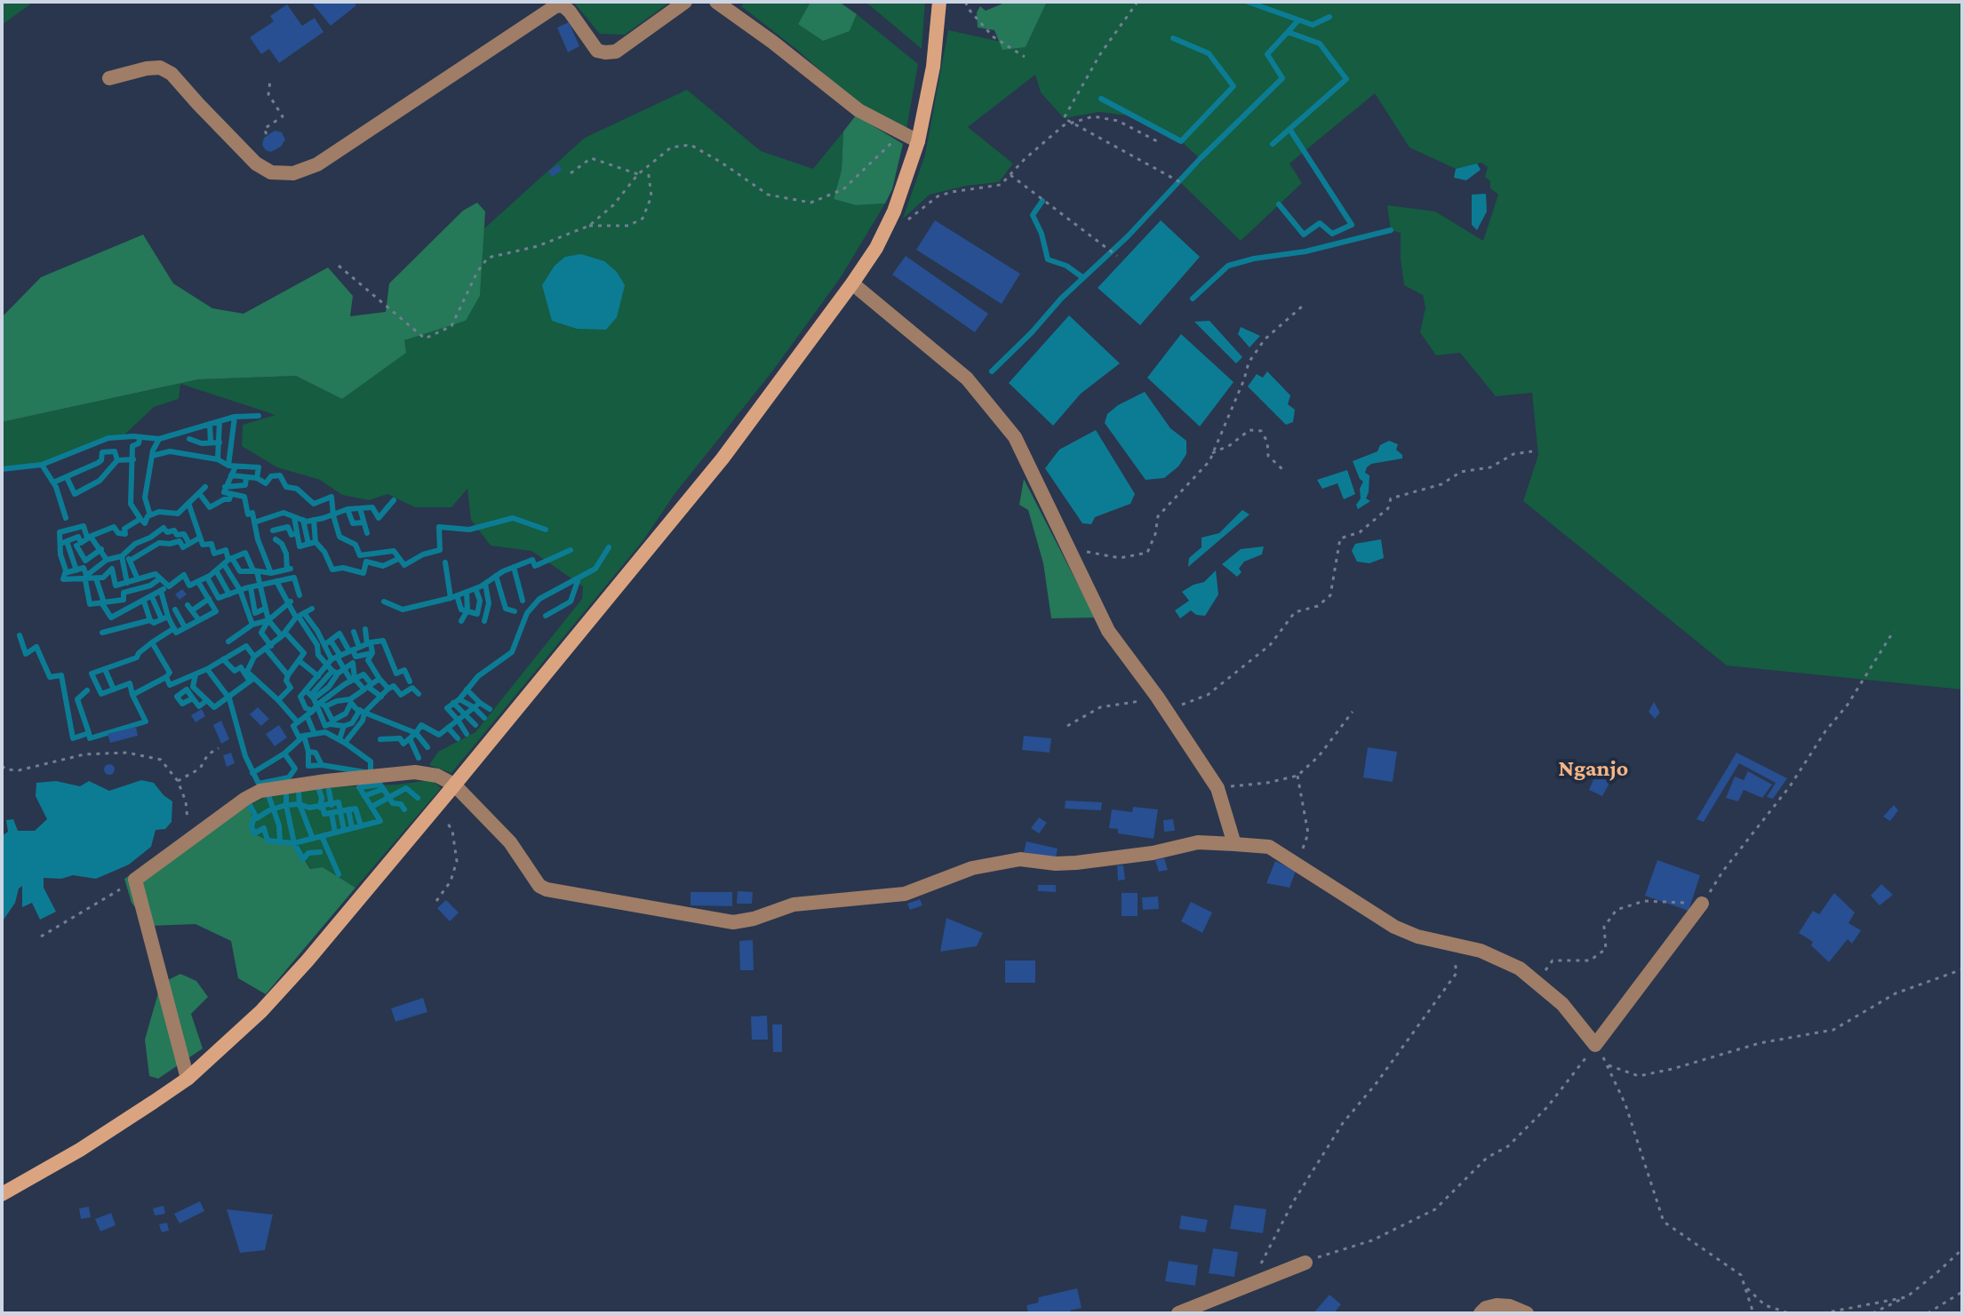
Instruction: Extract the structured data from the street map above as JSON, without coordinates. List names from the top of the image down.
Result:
{
  "districts": ["Nganjo"]
}
